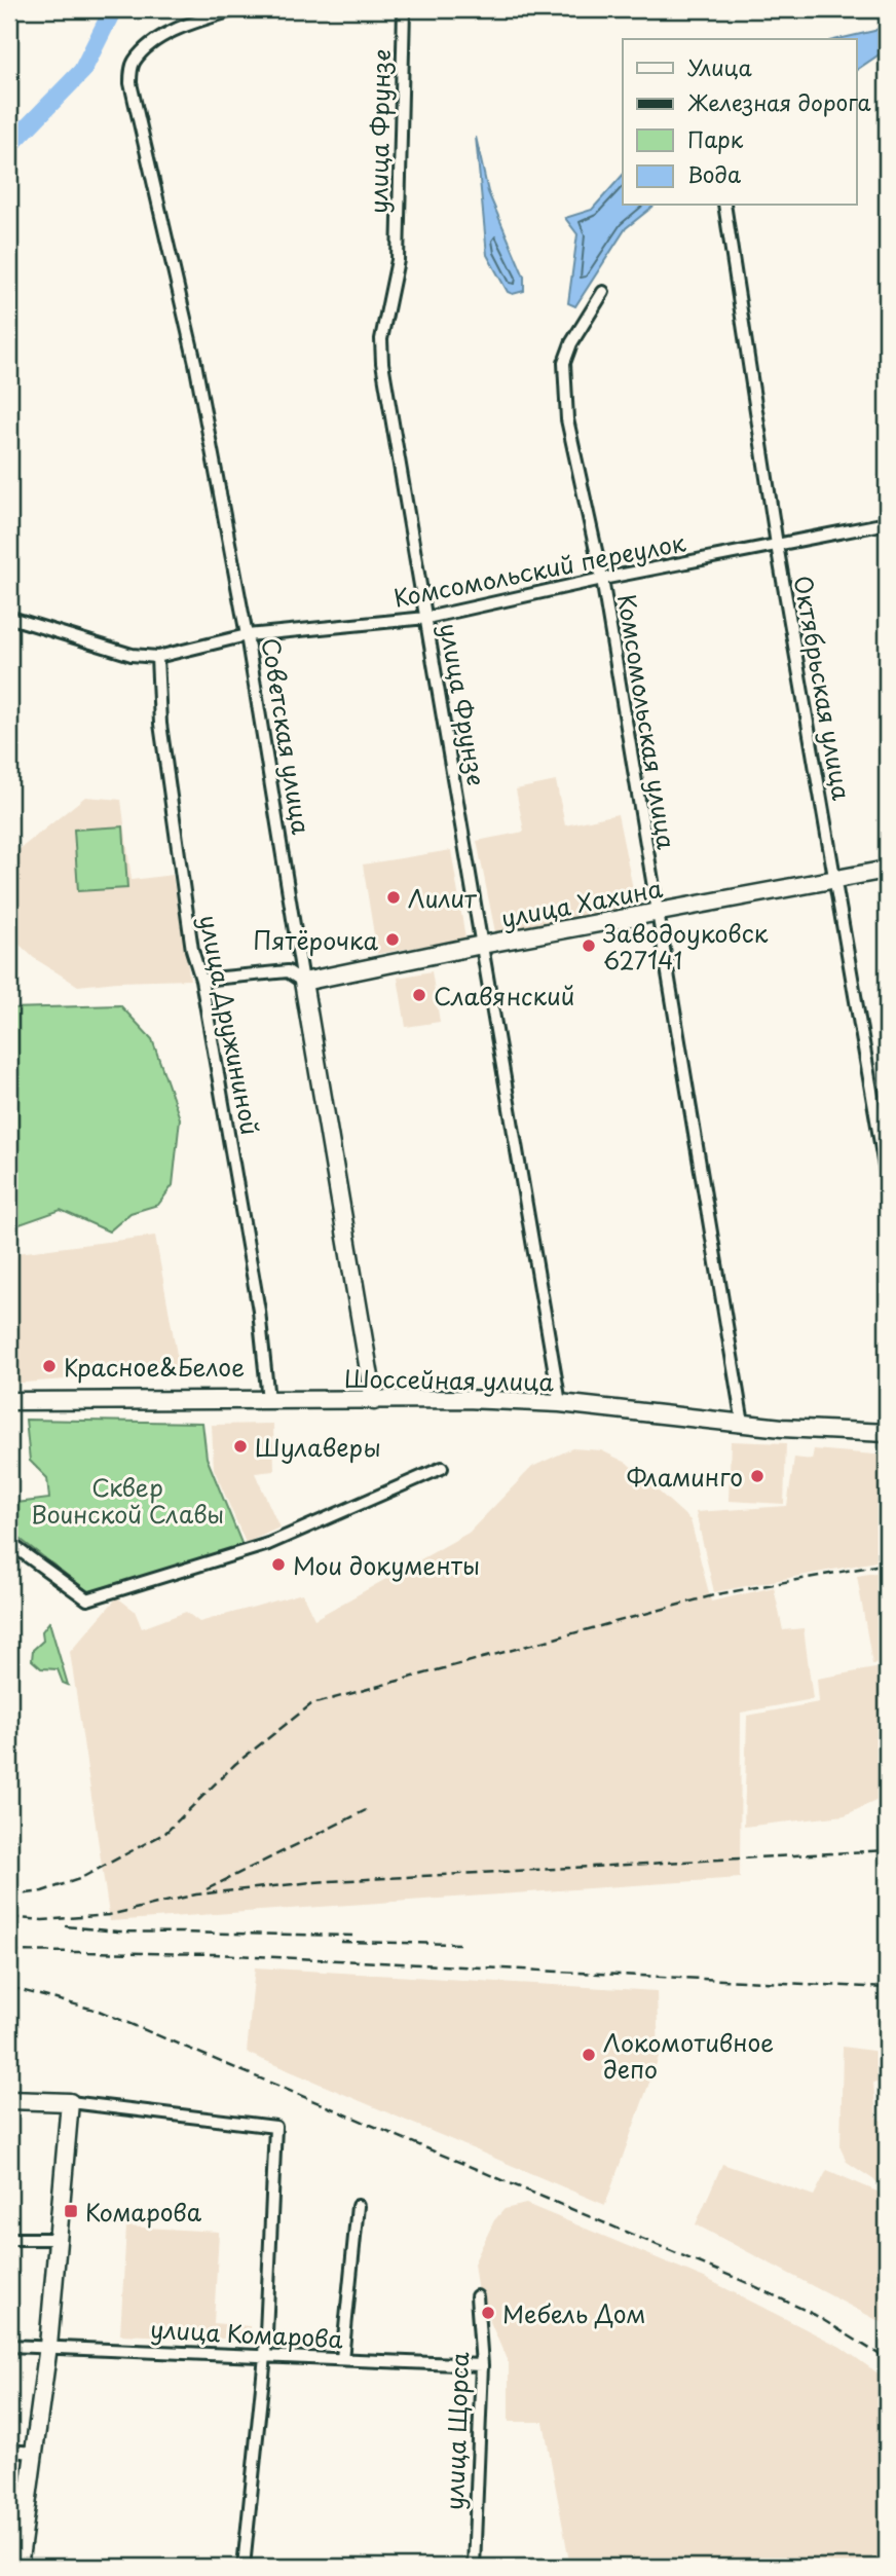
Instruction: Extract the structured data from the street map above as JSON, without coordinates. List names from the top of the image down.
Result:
{
  "streets": {
    "street": [
      "улица Фрунзе",
      "Комсомольский переулок",
      "Октябрьская улица",
      "Комсомольская улица",
      "Советская улица",
      "улица Хахина",
      "улица Дружининой",
      "Шоссейная улица",
      "улица Комарова",
      "улица Щорса"
    ]
  },
  "crossings": [
    ["улица Фрунзе", "Комсомольский переулок"],
    ["улица Фрунзе", "улица Хахина"],
    ["улица Фрунзе", "Шоссейная улица"],
    ["Комсомольский переулок", "Октябрьская улица"],
    ["Комсомольский переулок", "Комсомольская улица"],
    ["Комсомольский переулок", "Советская улица"],
    ["Комсомольский переулок", "улица Дружининой"],
    ["Октябрьская улица", "улица Хахина"],
    ["Комсомольская улица", "улица Хахина"],
    ["Комсомольская улица", "Шоссейная улица"],
    ["Советская улица", "улица Хахина"],
    ["Советская улица", "Шоссейная улица"],
    ["улица Хахина", "улица Дружининой"],
    ["улица Дружининой", "Шоссейная улица"],
    ["улица Комарова", "улица Щорса"]
  ],
  "parks": ["Сквер Воинской Славы"],
  "places": {
    "other": [
      "Лилит",
      "Пятёрочка",
      "Заводоуковск 627141",
      "Славянский",
      "Красное&Белое",
      "Шулаверы",
      "Фламинго",
      "Мои документы",
      "Локомотивное депо",
      "Мебель Дом"
    ],
    "transit": ["Комарова"]
  },
  "legend": [
    "Улица",
    "Железная дорога",
    "Парк",
    "Вода"
  ]
}
